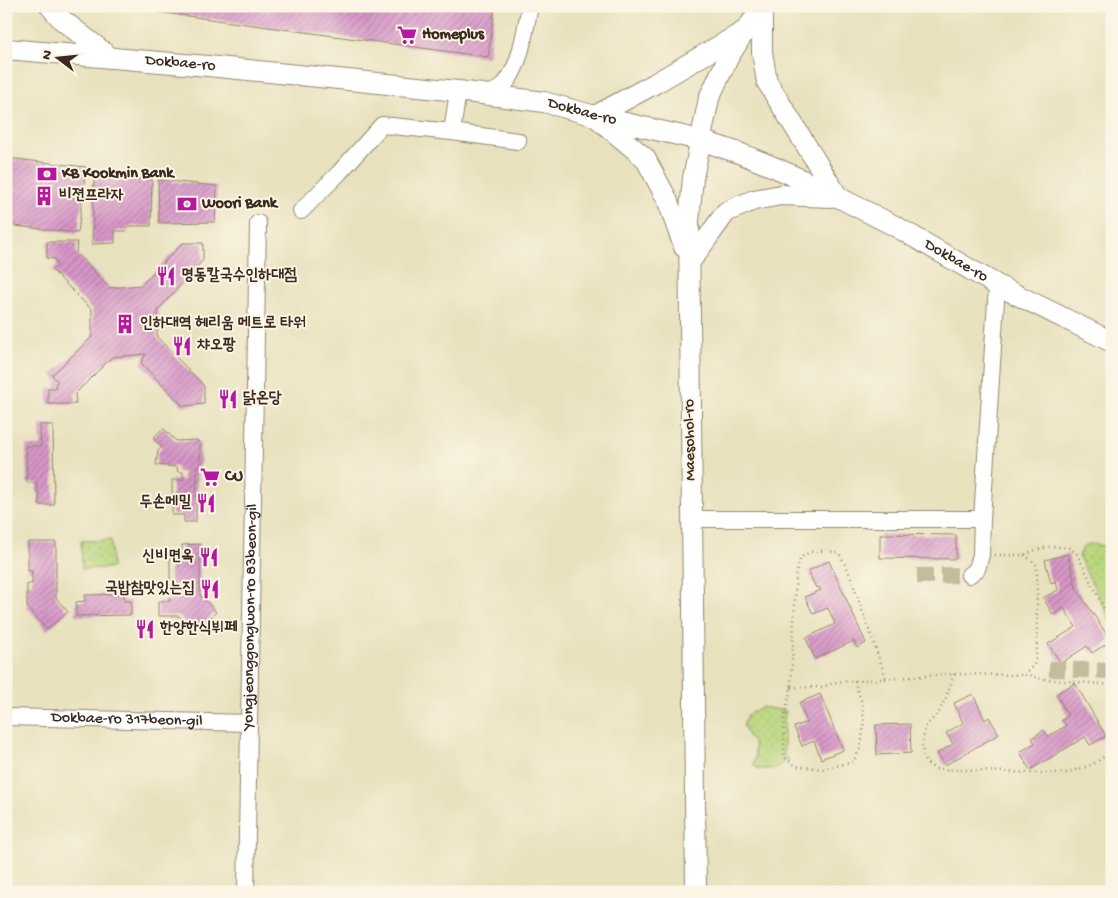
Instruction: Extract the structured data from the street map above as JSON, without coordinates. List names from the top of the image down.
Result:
{
  "streets": {
    "main road": ["Dokbae-ro", "Maesohol-ro"],
    "street": ["Yongjeonggongwon-ro 83beon-gil", "Dokbae-ro 317beon-gil"]
  },
  "crossings": [
    ["Dokbae-ro", "Maesohol-ro"],
    ["Yongjeonggongwon-ro 83beon-gil", "Dokbae-ro 317beon-gil"]
  ],
  "places": {
    "supermarket": ["Homeplus", "CU"],
    "bank": ["KB Kookmin Bank", "Woori Bank"],
    "building": ["비젼프라자", "인하대역 헤리움 메트로 타워"],
    "restaurant": [
      "명동칼국수인하대점",
      "챠오팡",
      "닭온당",
      "두손메밀",
      "신비면옥",
      "국밥참맛있는집",
      "한양한식뷔페"
    ]
  },
  "north": "left"
}
